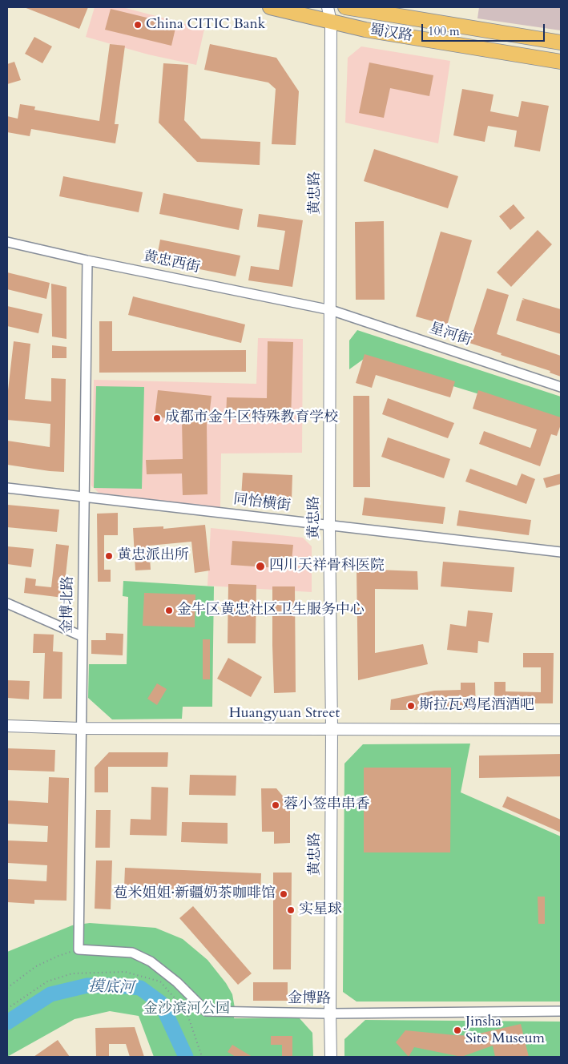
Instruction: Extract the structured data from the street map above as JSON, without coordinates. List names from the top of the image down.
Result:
{
  "streets": {
    "main road": ["蜀汉路"],
    "street": [
      "黄忠路",
      "黄忠西街",
      "星河街",
      "同怡横街",
      "金博北路",
      "Huangyuan Street",
      "金博路"
    ]
  },
  "crossings": [
    ["蜀汉路", "黄忠路"],
    ["黄忠路", "黄忠西街"],
    ["黄忠路", "星河街"],
    ["黄忠路", "同怡横街"],
    ["黄忠路", "Huangyuan Street"],
    ["黄忠路", "金博路"],
    ["黄忠西街", "星河街"],
    ["黄忠西街", "金博北路"],
    ["同怡横街", "金博北路"],
    ["金博北路", "Huangyuan Street"],
    ["金博北路", "金博路"]
  ],
  "water": ["摸底河"],
  "parks": ["金沙滨河公园"],
  "places": [
    "China CITIC Bank",
    "成都市金牛区特殊教育学校",
    "黄忠派出所",
    "四川天祥骨科医院",
    "金牛区黄忠社区卫生服务中心",
    "斯拉瓦鸡尾酒酒吧",
    "蓉小签串串香",
    "苞米姐姐·新疆奶茶咖啡馆",
    "实星球",
    "Jinsha Site Museum"
  ],
  "scale_bar": "100 m"
}
